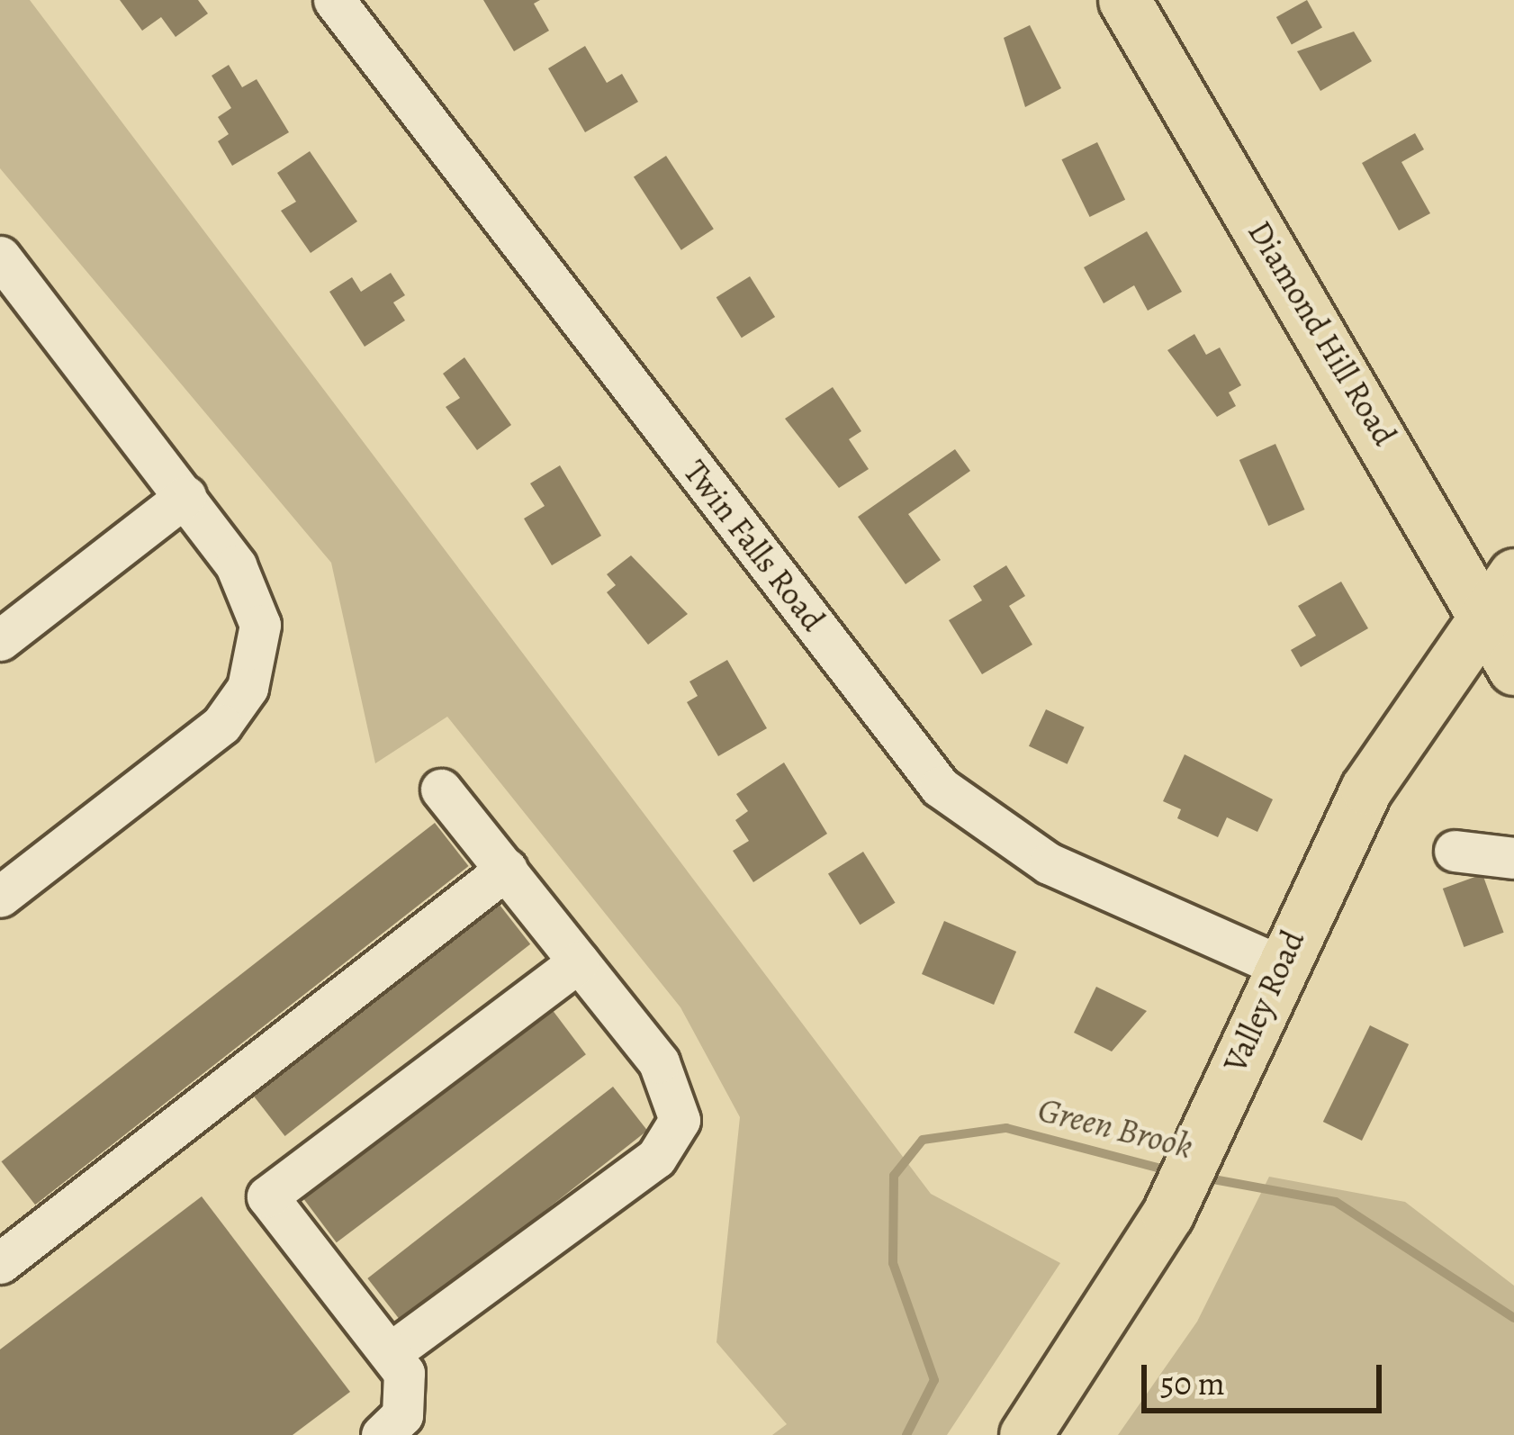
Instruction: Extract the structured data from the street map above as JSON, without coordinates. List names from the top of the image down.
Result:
{
  "streets": {
    "main road": ["Diamond Hill Road", "Valley Road"],
    "street": ["Twin Falls Road"]
  },
  "crossings": [
    ["Diamond Hill Road", "Valley Road"],
    ["Twin Falls Road", "Valley Road"]
  ],
  "water": ["Green Brook"],
  "scale_bar": "50 m"
}
